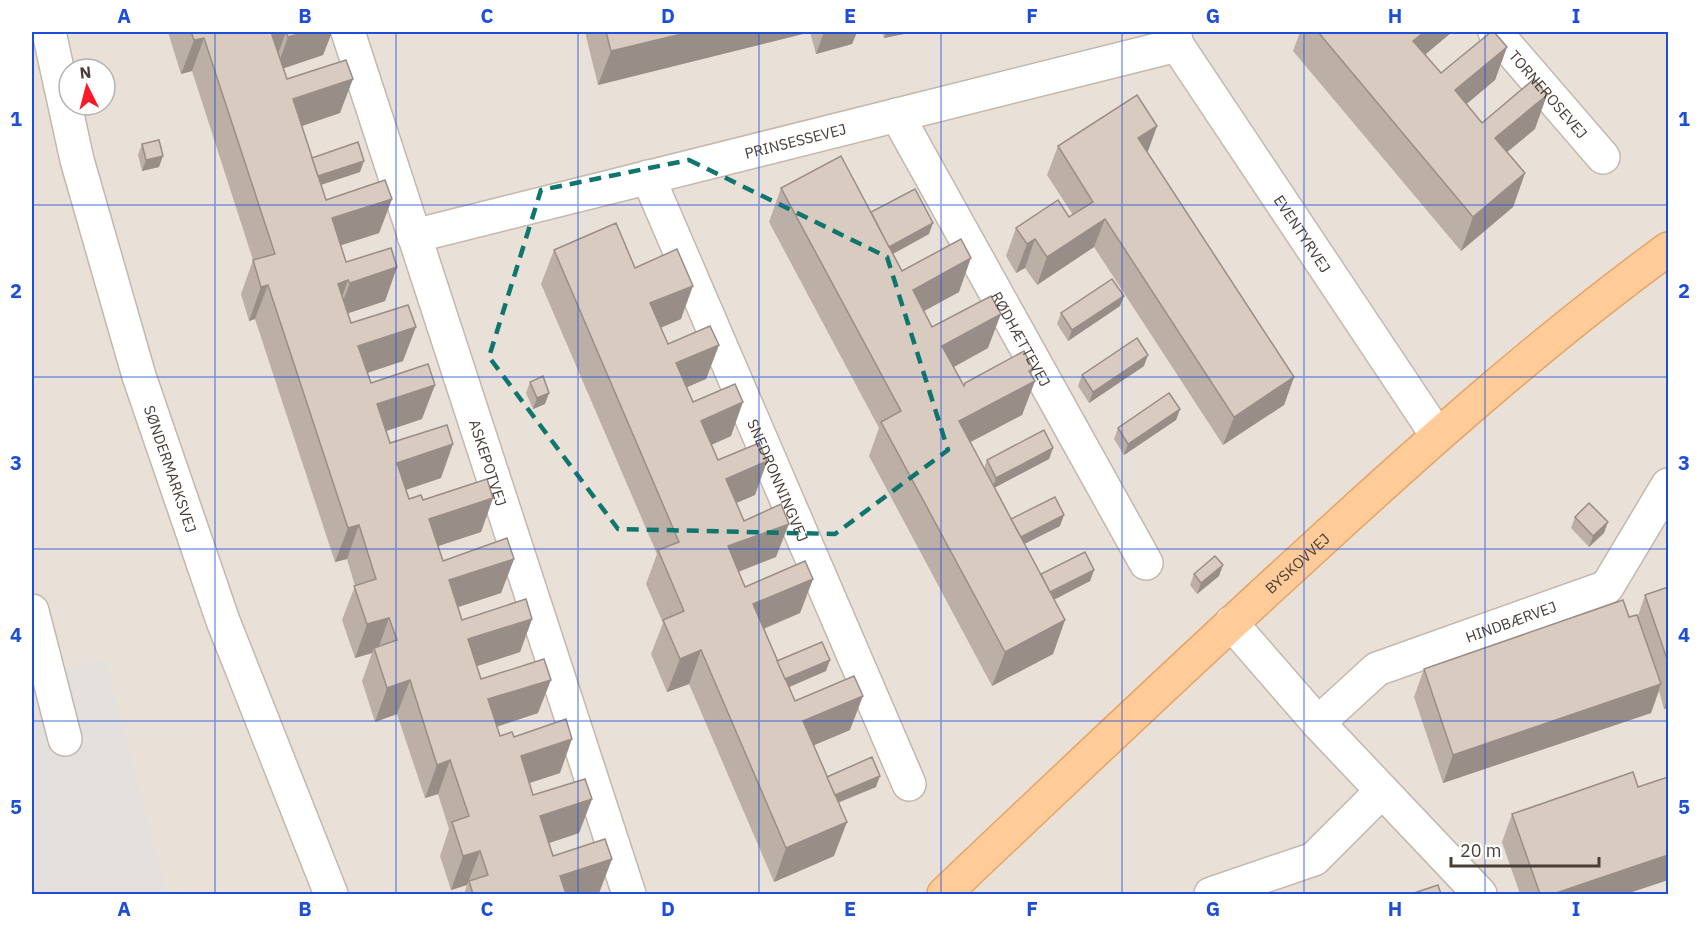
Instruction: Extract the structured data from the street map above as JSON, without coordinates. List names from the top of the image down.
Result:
{
  "streets": {
    "main road": ["BYSKOVVEJ"],
    "street": [
      "TORNEROSEVEJ",
      "PRINSESSEVEJ",
      "EVENTYRVEJ",
      "RØDHÆTTEVEJ",
      "ASKEPOTVEJ",
      "SØNDERMARKSVEJ",
      "SNEDRONNINGVEJ",
      "HINDBÆRVEJ"
    ]
  },
  "crossings": [
    ["PRINSESSEVEJ", "EVENTYRVEJ"],
    ["PRINSESSEVEJ", "RØDHÆTTEVEJ"],
    ["PRINSESSEVEJ", "ASKEPOTVEJ"],
    ["PRINSESSEVEJ", "SNEDRONNINGVEJ"],
    ["EVENTYRVEJ", "BYSKOVVEJ"]
  ],
  "scale_bar": "20 m",
  "north": "top",
  "grid": {
    "columns": [
      "A",
      "B",
      "C",
      "D",
      "E",
      "F",
      "G",
      "H",
      "I"
    ],
    "rows": [
      "1",
      "2",
      "3",
      "4",
      "5"
    ]
  }
}
